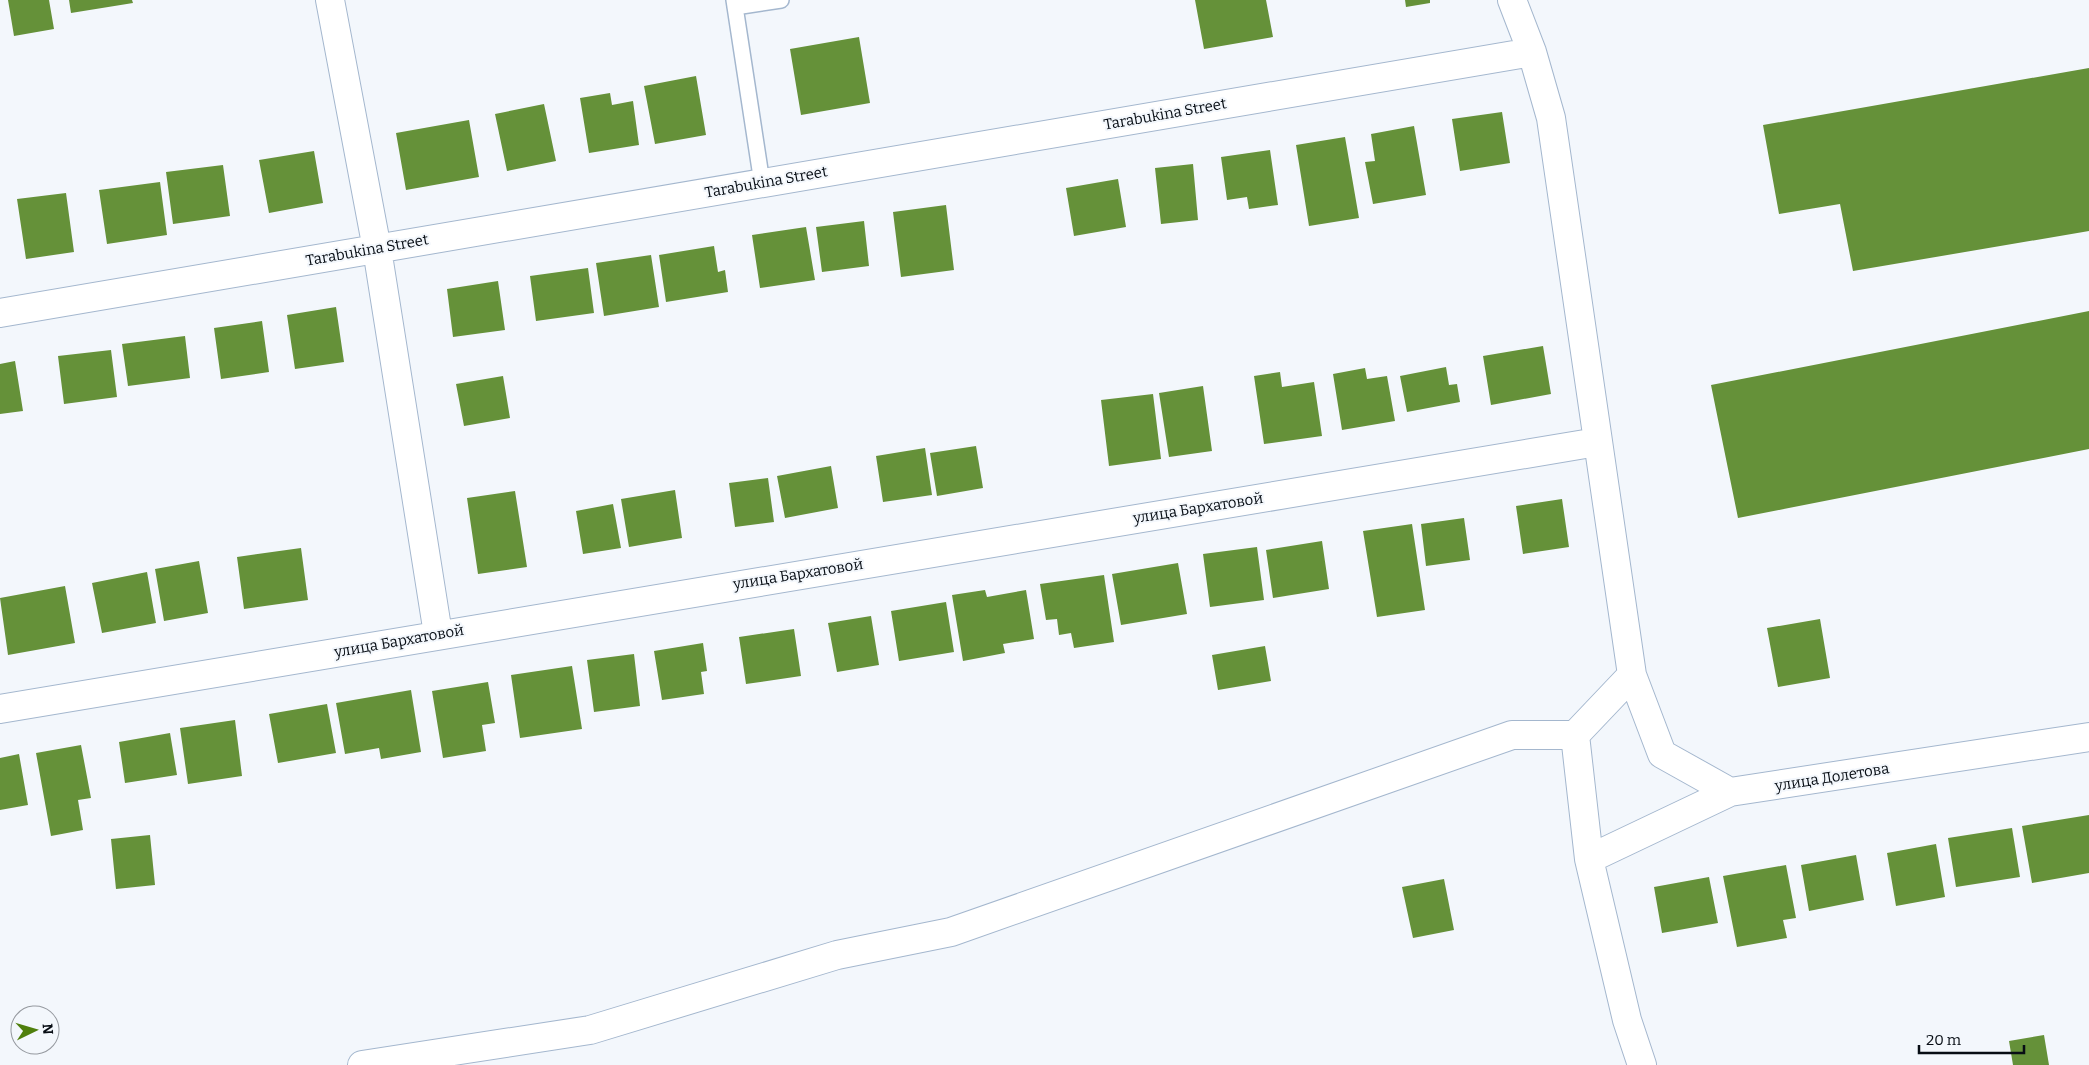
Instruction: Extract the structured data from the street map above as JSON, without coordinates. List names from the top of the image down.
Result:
{
  "streets": {
    "street": ["Tarabukina Street", "улица Бархатовой", "улица Долетова"]
  },
  "scale_bar": "20 m",
  "north": "right"
}
